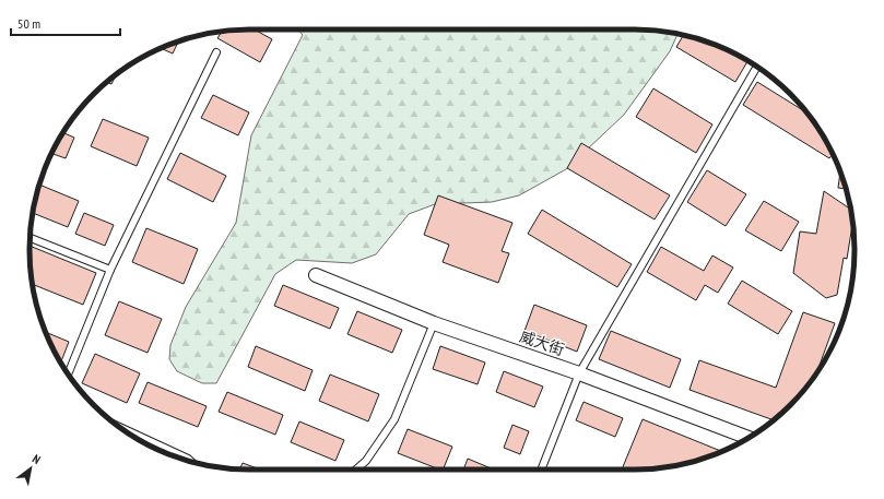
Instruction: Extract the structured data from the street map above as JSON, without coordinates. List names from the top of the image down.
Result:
{
  "streets": {
    "street": ["威大街"]
  },
  "scale_bar": "50 m",
  "north": "top right"
}
